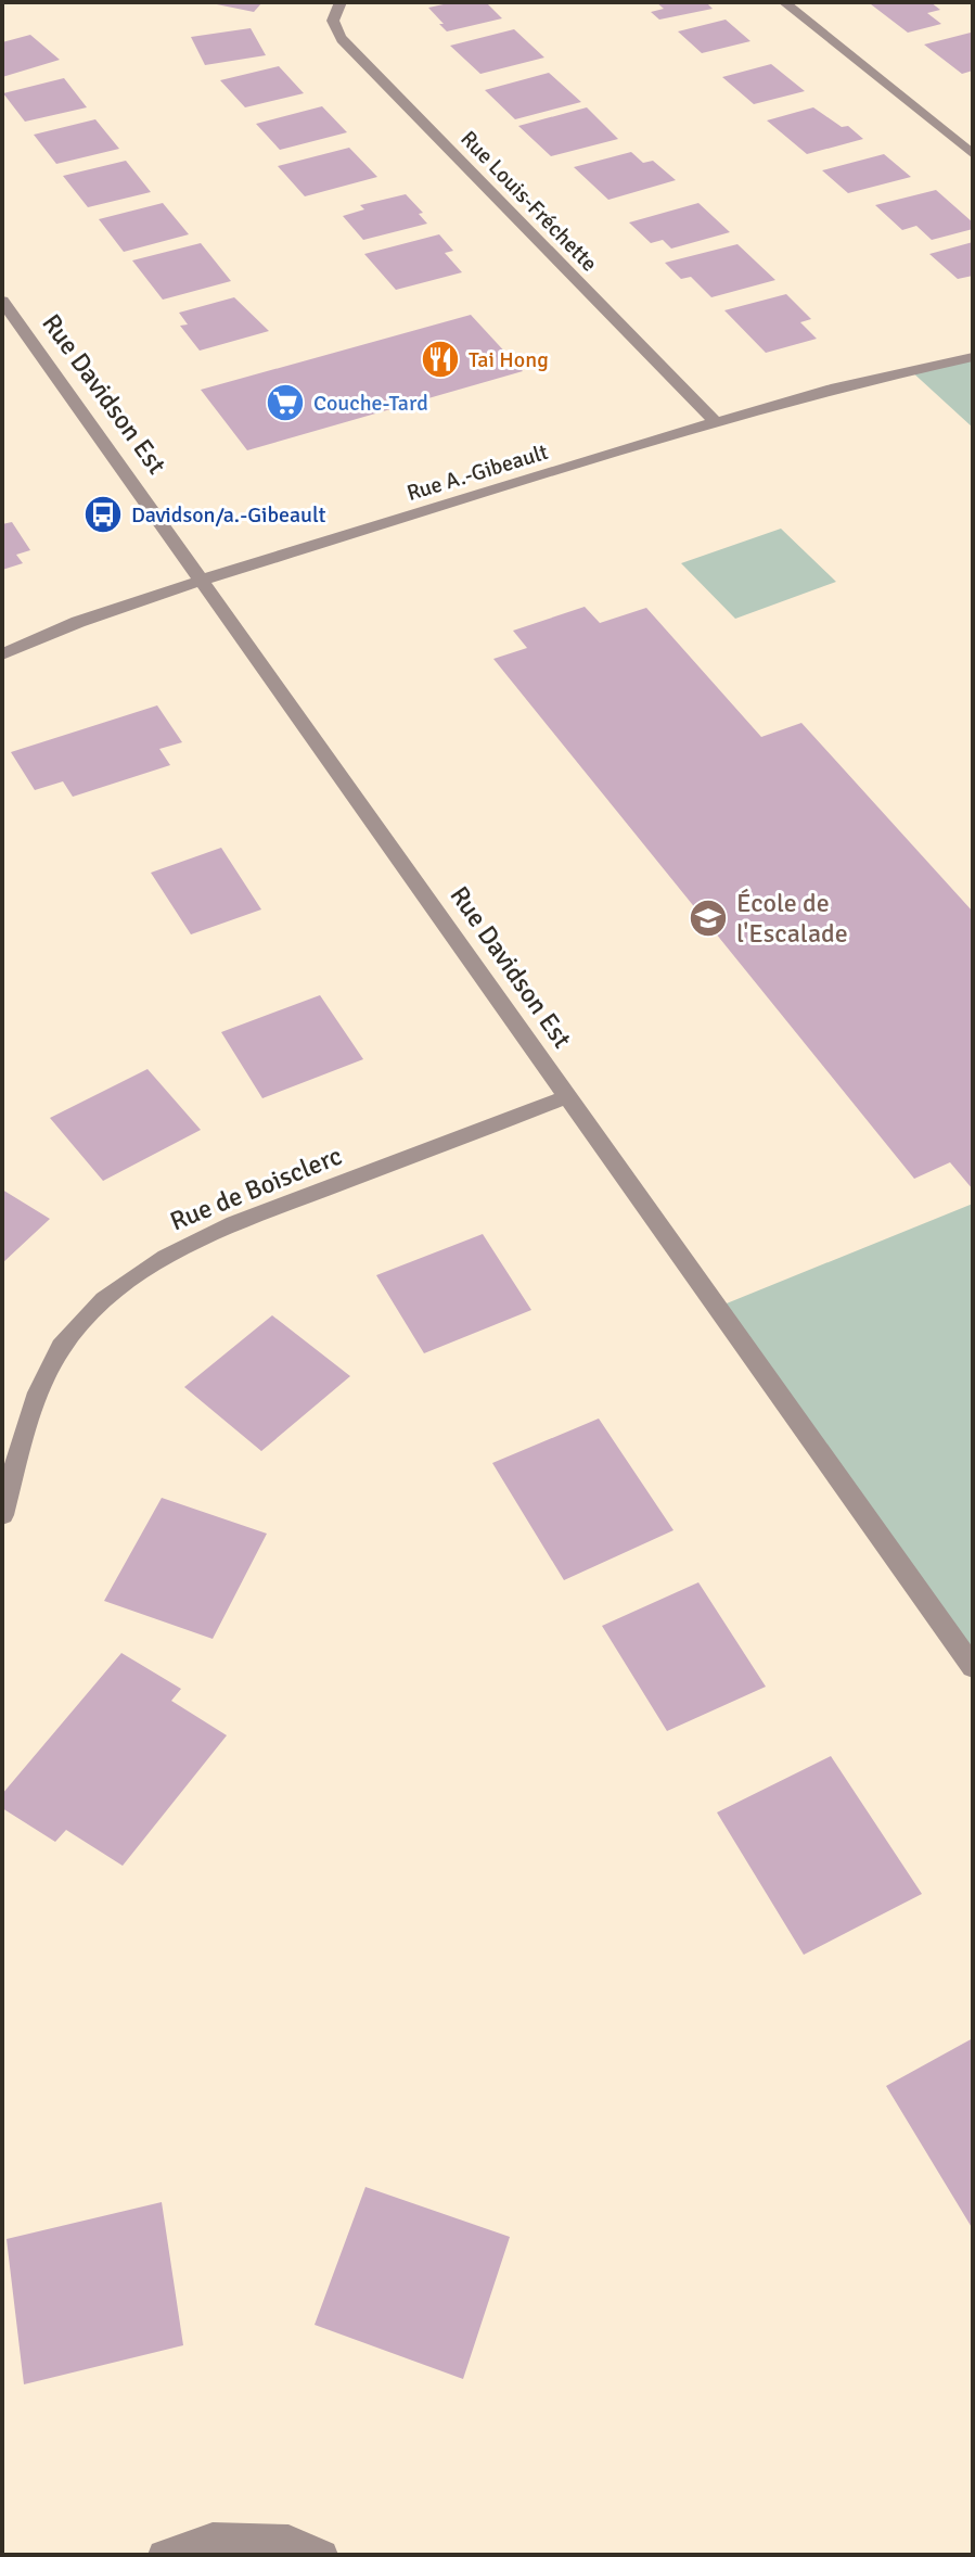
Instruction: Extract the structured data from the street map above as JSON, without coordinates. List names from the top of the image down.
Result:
{
  "streets": {
    "street": [
      "Rue Louis-Fréchette",
      "Rue Davidson Est",
      "Rue A.-Gibeault",
      "Rue de Boisclerc"
    ]
  },
  "crossings": [
    ["Rue Louis-Fréchette", "Rue A.-Gibeault"],
    ["Rue Davidson Est", "Rue A.-Gibeault"],
    ["Rue Davidson Est", "Rue de Boisclerc"]
  ],
  "places": {
    "restaurant": ["Tai Hong"],
    "supermarket": ["Couche-Tard"],
    "bus stop": ["Davidson/a.-Gibeault"],
    "school or university": ["École de l'Escalade"]
  }
}
